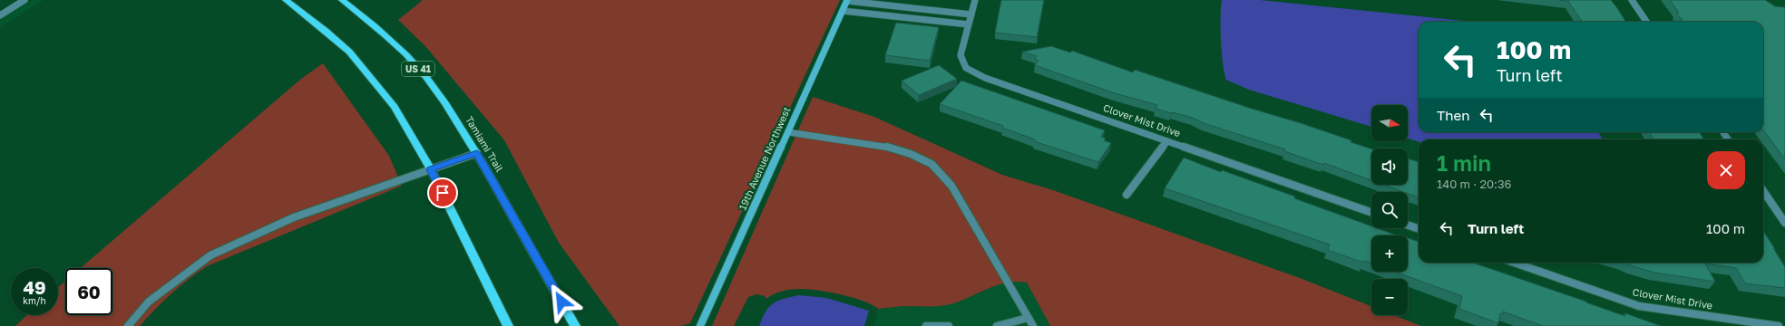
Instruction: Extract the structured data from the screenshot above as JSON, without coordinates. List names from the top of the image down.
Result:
{
  "streets": {
    "main road": ["US 41", "Tamiami Trail"],
    "street": ["Clover Mist Drive", "19th Avenue Northwest"]
  },
  "north": "right",
  "page": {
    "turn": ["100 m", "Turn left"],
    "then": "Then",
    "map_buttons": ["+", "−"],
    "heading": ["1 min", "140 m · 20:36"],
    "list": [
      {
        "name": "Turn left",
        "value": "100 m"
      }
    ],
    "speed": "49 km/h",
    "limit": "60"
  }
}
